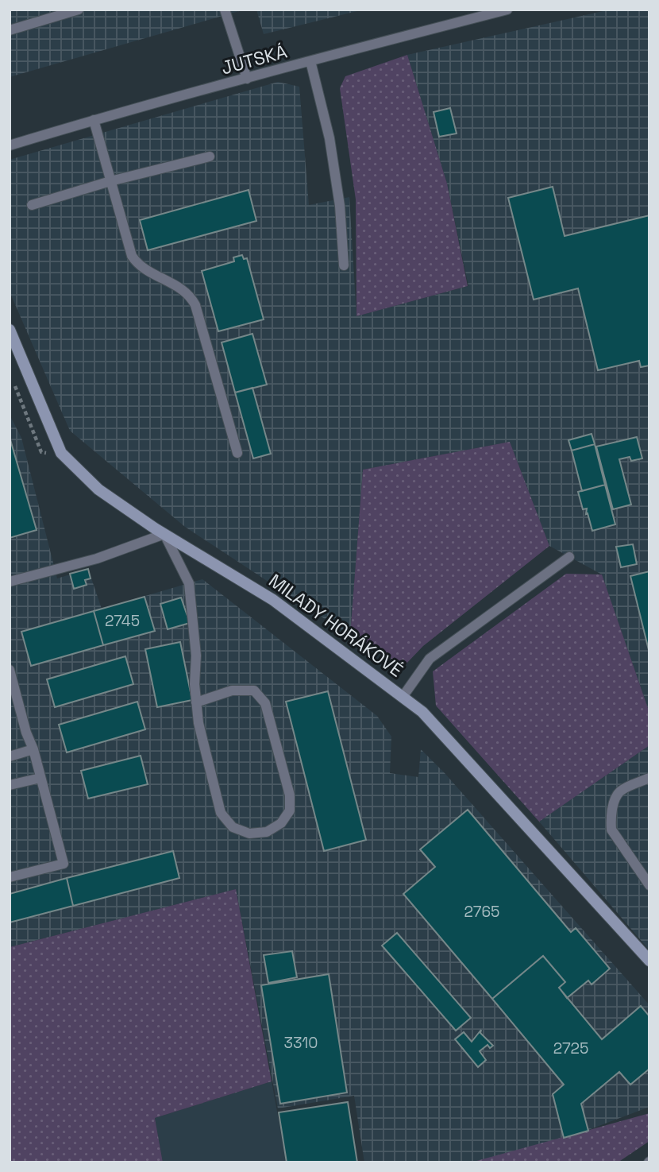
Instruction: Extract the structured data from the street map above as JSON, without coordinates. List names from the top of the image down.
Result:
{
  "streets": {
    "street": ["MILADY HORÁKOVÉ"],
    "lane": ["JUTSKÁ"]
  },
  "house_numbers": [
    "2745",
    "2765",
    "3310",
    "2725"
  ]
}
